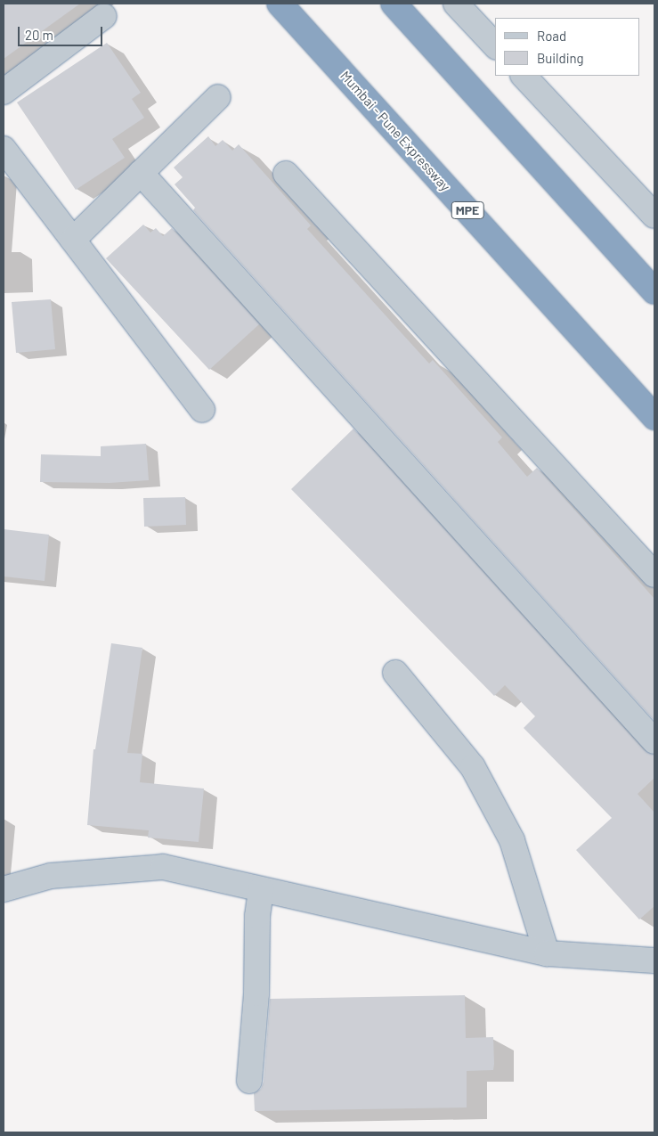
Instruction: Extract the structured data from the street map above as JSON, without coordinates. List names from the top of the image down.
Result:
{
  "streets": {
    "highway": ["Mumbai - Pune Expressway", "MPE"]
  },
  "legend": ["Road", "Building"],
  "scale_bar": "20 m"
}
